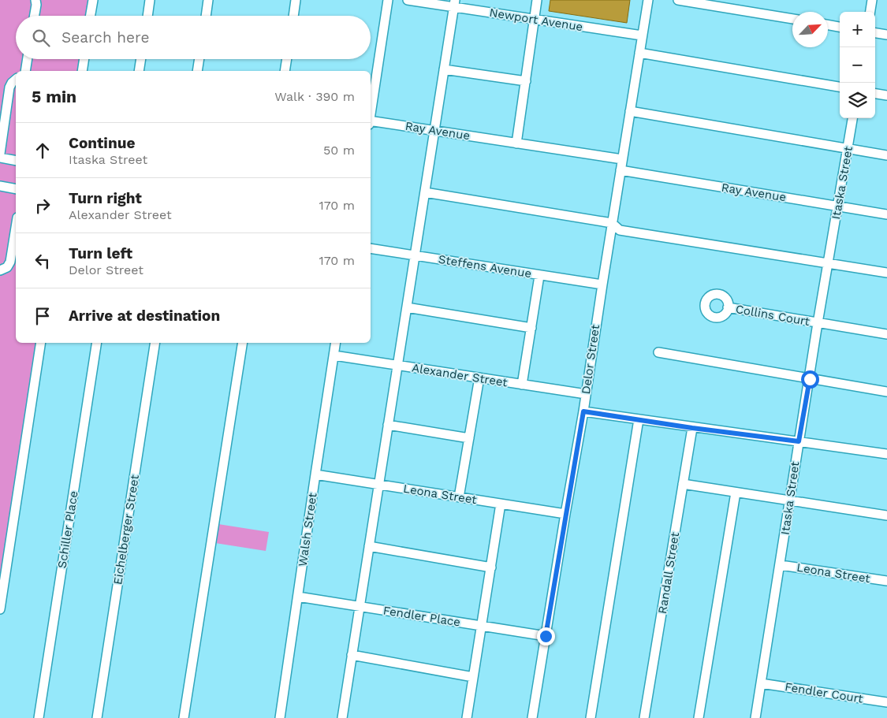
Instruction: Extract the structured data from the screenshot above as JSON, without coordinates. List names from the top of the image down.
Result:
{
  "streets": {
    "street": [
      "Newport Avenue",
      "Ray Avenue",
      "Itaska Street",
      "Steffens Avenue",
      "Collins Court",
      "Delor Street",
      "Alexander Street",
      "Leona Street",
      "Schiller Place",
      "Eichelberger Street",
      "Walsh Street",
      "Randall Street",
      "Fendler Place",
      "Fendler Court"
    ]
  },
  "crossings": [
    ["Newport Avenue", "Delor Street"],
    ["Ray Avenue", "Itaska Street"],
    ["Ray Avenue", "Delor Street"],
    ["Itaska Street", "Collins Court"],
    ["Itaska Street", "Leona Street"],
    ["Itaska Street", "Fendler Court"],
    ["Steffens Avenue", "Delor Street"],
    ["Delor Street", "Alexander Street"],
    ["Delor Street", "Leona Street"],
    ["Delor Street", "Fendler Place"],
    ["Alexander Street", "Walsh Street"],
    ["Leona Street", "Walsh Street"],
    ["Walsh Street", "Fendler Place"]
  ],
  "north": "top right",
  "page": {
    "map_buttons": ["+", "−"],
    "search": "Search here",
    "heading": ["5 min", "Walk · 390 m"],
    "list": [
      ["Continue", "Itaska Street", "50 m"],
      ["Turn right", "Alexander Street", "170 m"],
      ["Turn left", "Delor Street", "170 m"],
      "Arrive at destination"
    ]
  }
}
